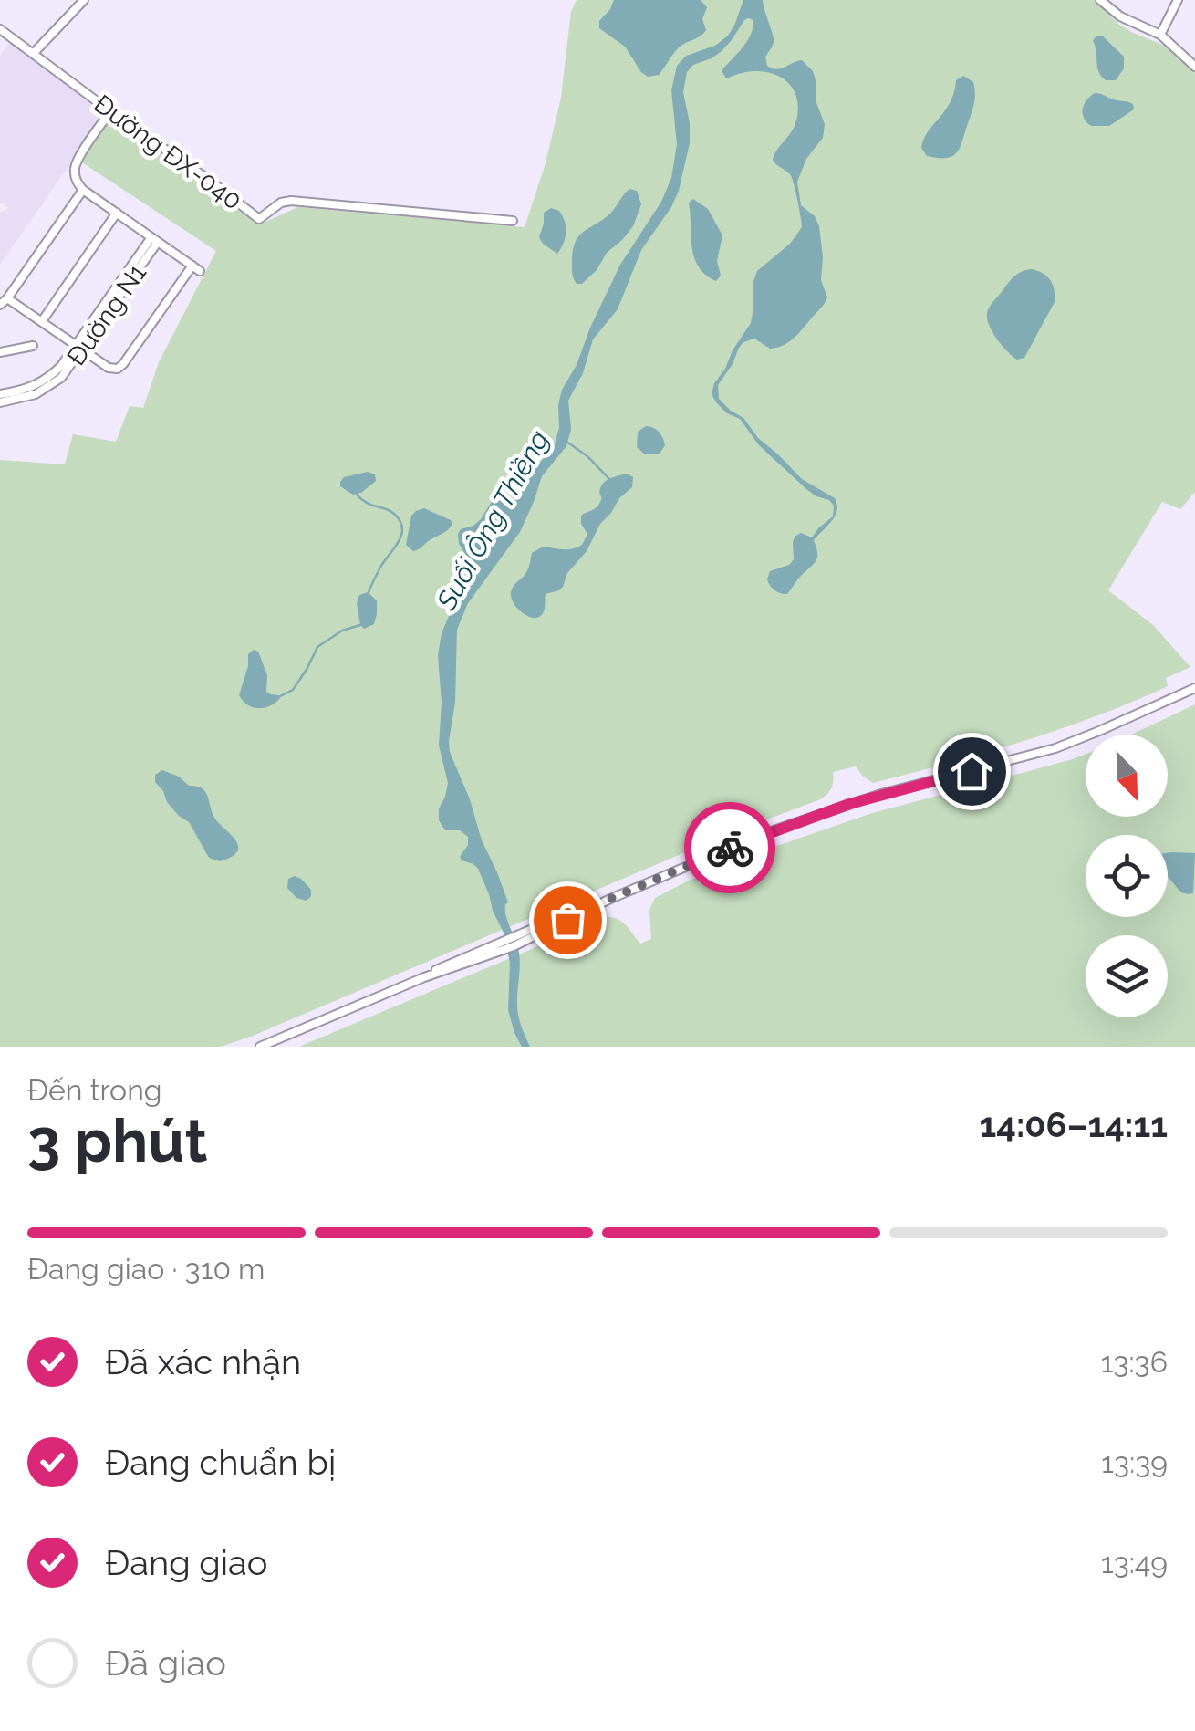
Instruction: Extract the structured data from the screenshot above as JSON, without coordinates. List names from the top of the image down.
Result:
{
  "streets": {
    "street": ["Đường ĐX-040", "Đường N1"]
  },
  "water": ["Suối Ông Thiềng"],
  "north": "bottom right",
  "page": {
    "heading": ["3 phút", "Đến trong", "14:06–14:11"],
    "bar": "Đang giao · 310 m",
    "list": [
      ["Đã xác nhận", "13:36"],
      ["Đang chuẩn bị", "13:39"],
      ["Đang giao", "13:49"],
      "Đã giao"
    ]
  }
}
